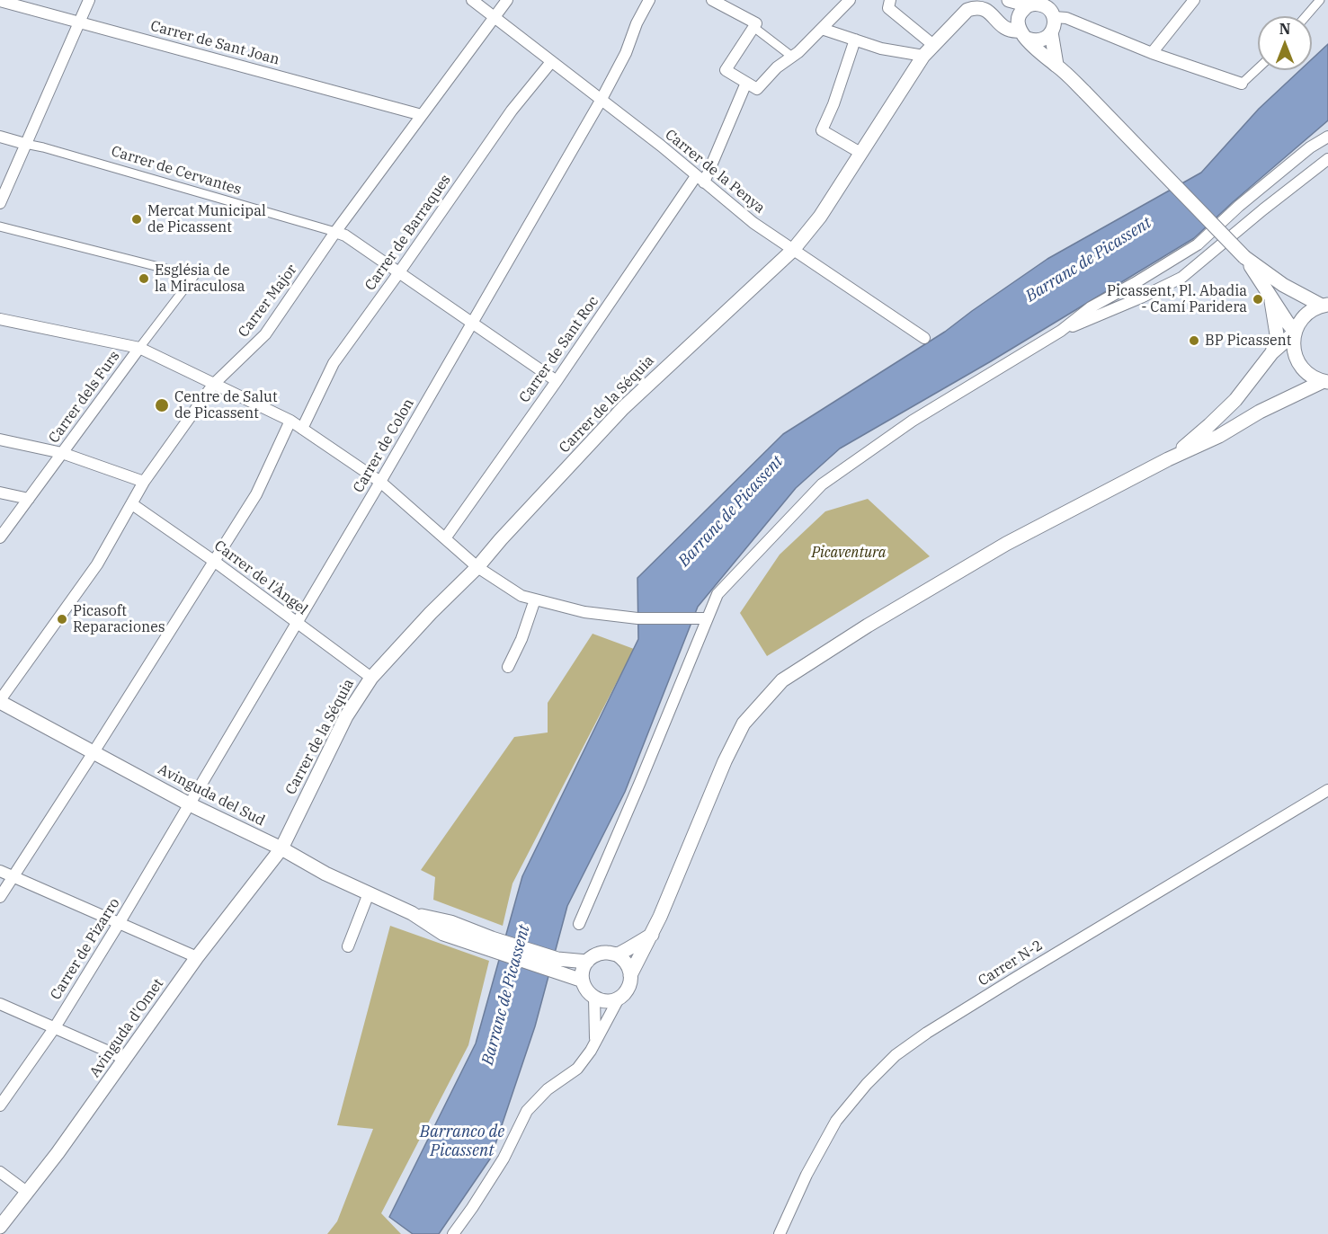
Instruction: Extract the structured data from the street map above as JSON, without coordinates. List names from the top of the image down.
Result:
{
  "streets": {
    "street": [
      "Carrer de Sant Joan",
      "Carrer de Cervantes",
      "Carrer de la Penya",
      "Carrer de Barraques",
      "Carrer Major",
      "Carrer de Sant Roc",
      "Carrer dels Furs",
      "Carrer de la Séquia",
      "Carrer de Colon",
      "Carrer de l'Àngel",
      "Avinguda del Sud",
      "Carrer de Pizarro",
      "Carrer N-2",
      "Avinguda d'Omet"
    ]
  },
  "crossings": [
    ["Carrer de Sant Joan", "Carrer Major"],
    ["Carrer de Cervantes", "Carrer de Barraques"],
    ["Carrer de Cervantes", "Carrer Major"],
    ["Carrer de Cervantes", "Carrer de Sant Roc"],
    ["Carrer de Cervantes", "Carrer de Colon"],
    ["Carrer de la Penya", "Carrer de Barraques"],
    ["Carrer de la Penya", "Carrer Major"],
    ["Carrer de la Penya", "Carrer de Sant Roc"],
    ["Carrer de la Penya", "Carrer de la Séquia"],
    ["Carrer de la Penya", "Carrer de Colon"],
    ["Carrer Major", "Carrer de l'Àngel"],
    ["Carrer Major", "Avinguda del Sud"],
    ["Carrer de la Séquia", "Carrer de l'Àngel"],
    ["Carrer de la Séquia", "Avinguda del Sud"],
    ["Carrer de la Séquia", "Avinguda d'Omet"],
    ["Carrer de Colon", "Carrer de l'Àngel"],
    ["Carrer de Colon", "Avinguda del Sud"],
    ["Carrer de Colon", "Carrer de Pizarro"],
    ["Avinguda del Sud", "Carrer de Pizarro"],
    ["Avinguda del Sud", "Avinguda d'Omet"]
  ],
  "water": ["Barranc de Picassent", "Barranco de Picassent"],
  "parks": ["Picaventura"],
  "places": [
    "Mercat Municipal de Picassent",
    "Església de la Miraculosa",
    "Picassent, Pl. Abadia - Camí Paridera",
    "BP Picassent",
    "Centre de Salut de Picassent",
    "Picasoft Reparaciones"
  ],
  "north": "top"
}
